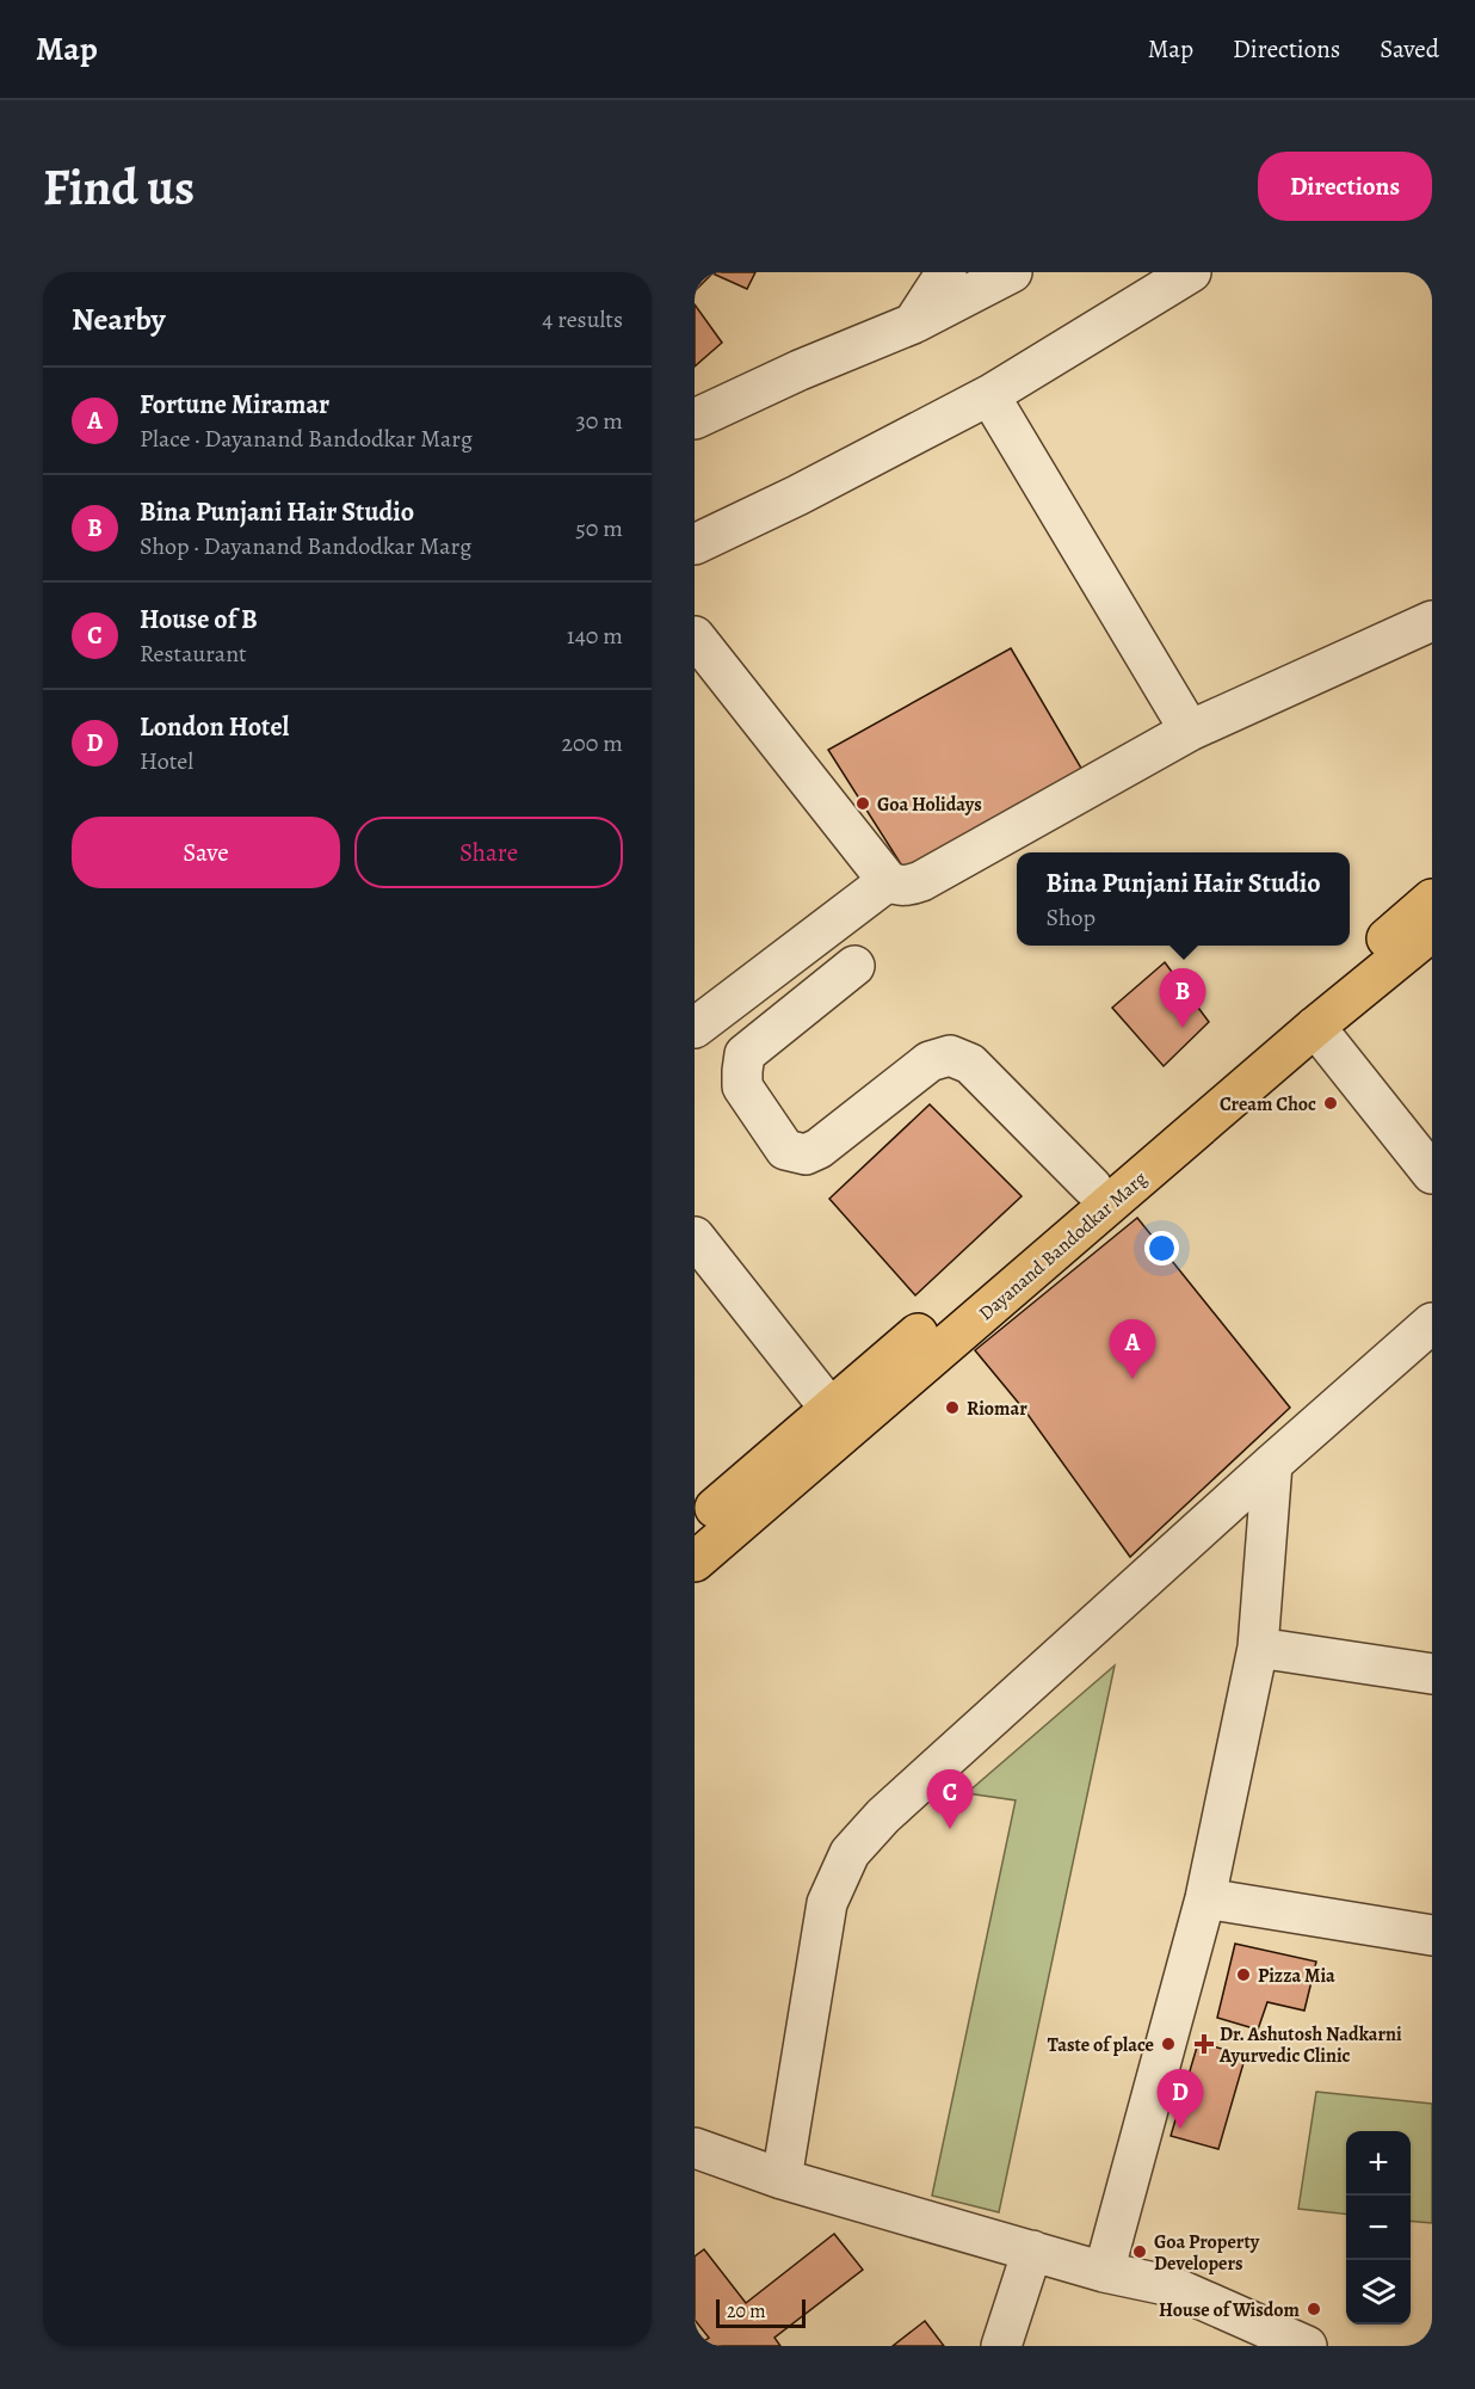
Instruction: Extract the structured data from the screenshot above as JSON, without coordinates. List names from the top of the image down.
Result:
{
  "streets": {
    "main road": ["Dayanand Bandodkar Marg"]
  },
  "places": {
    "other": [
      "Goa Holidays",
      "Cream Choc",
      "Riomar",
      "Pizza Mia",
      "Taste of place",
      "Goa Property Developers",
      "House of Wisdom"
    ],
    "health": ["Dr. Ashutosh Nadkarni Ayurvedic Clinic"]
  },
  "scale_bar": "20 m",
  "page": {
    "header": "Map",
    "nav": ["Map", "Directions", "Saved"],
    "buttons": [
      "Directions",
      ["Save", "Share"]
    ],
    "title": "Find us",
    "heading": ["Nearby", "4 results"],
    "list": [
      {
        "mark": "A",
        "name": "Fortune Miramar",
        "note": "Place · Dayanand Bandodkar Marg",
        "value": "30 m"
      },
      {
        "mark": "B",
        "name": "Bina Punjani Hair Studio",
        "note": "Shop · Dayanand Bandodkar Marg",
        "value": "50 m"
      },
      {
        "mark": "C",
        "name": "House of B",
        "note": "Restaurant",
        "value": "140 m"
      },
      {
        "mark": "D",
        "name": "London Hotel",
        "note": "Hotel",
        "value": "200 m"
      }
    ],
    "popup": ["Bina Punjani Hair Studio", "Shop"],
    "pins": [
      "B",
      "A",
      "C",
      "D"
    ],
    "map_buttons": ["+", "−"],
    "scale": "20 m"
  }
}
